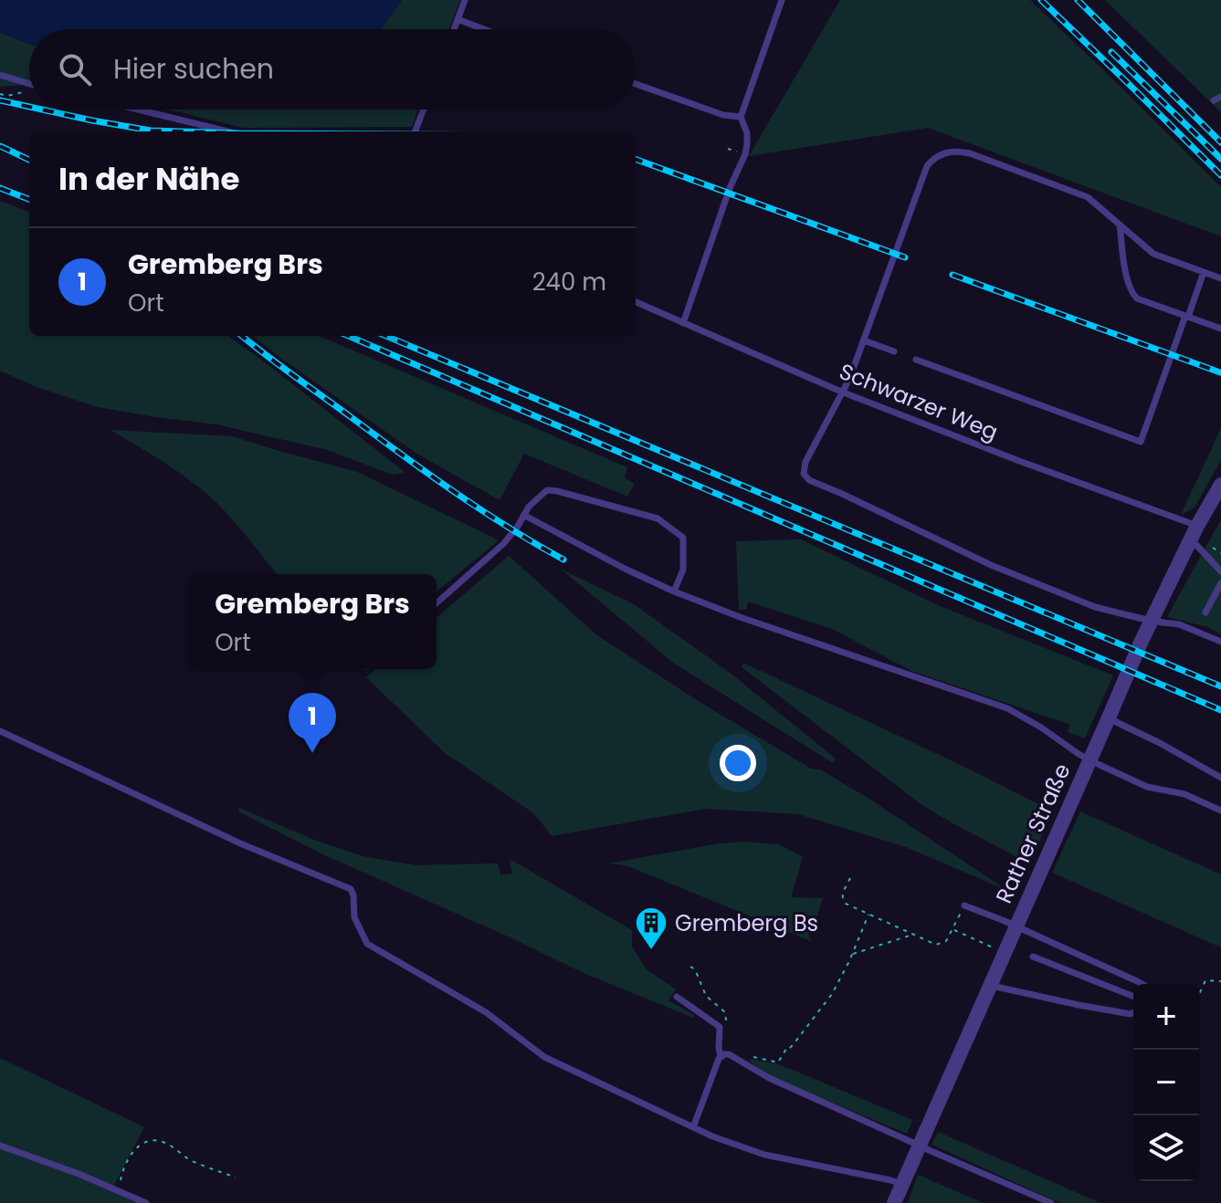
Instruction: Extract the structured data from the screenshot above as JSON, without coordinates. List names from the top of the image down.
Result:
{
  "streets": {
    "street": ["Rather Straße"],
    "lane": ["Schwarzer Weg"]
  },
  "crossings": [
    ["Schwarzer Weg", "Rather Straße"]
  ],
  "places": {
    "building": ["Gremberg Bs"]
  },
  "page": {
    "search": "Hier suchen",
    "heading": "In der Nähe",
    "list": [
      {
        "mark": "1",
        "name": "Gremberg Brs",
        "note": "Ort",
        "value": "240 m"
      }
    ],
    "popup": ["Gremberg Brs", "Ort"],
    "pins": "1",
    "map_buttons": ["+", "−"]
  }
}
